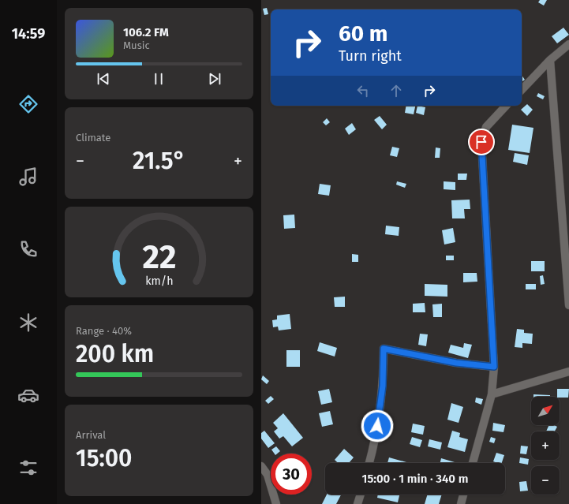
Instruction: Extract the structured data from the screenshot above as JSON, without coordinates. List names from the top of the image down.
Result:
{
  "north": "top right",
  "page": {
    "tabs": "14:59",
    "turn": ["60 m", "Turn right"],
    "song": ["106.2 FM", "Music"],
    "tile": [
      "Climate",
      ["Range · 40%", "200 km"],
      ["Arrival", "15:00"]
    ],
    "heat": ["−", "21.5°", "+"],
    "map_buttons": ["+", "−"],
    "limit": "30",
    "trip": "15:00 · 1 min · 340 m",
    "gauge": ["22", "km/h"]
  }
}
